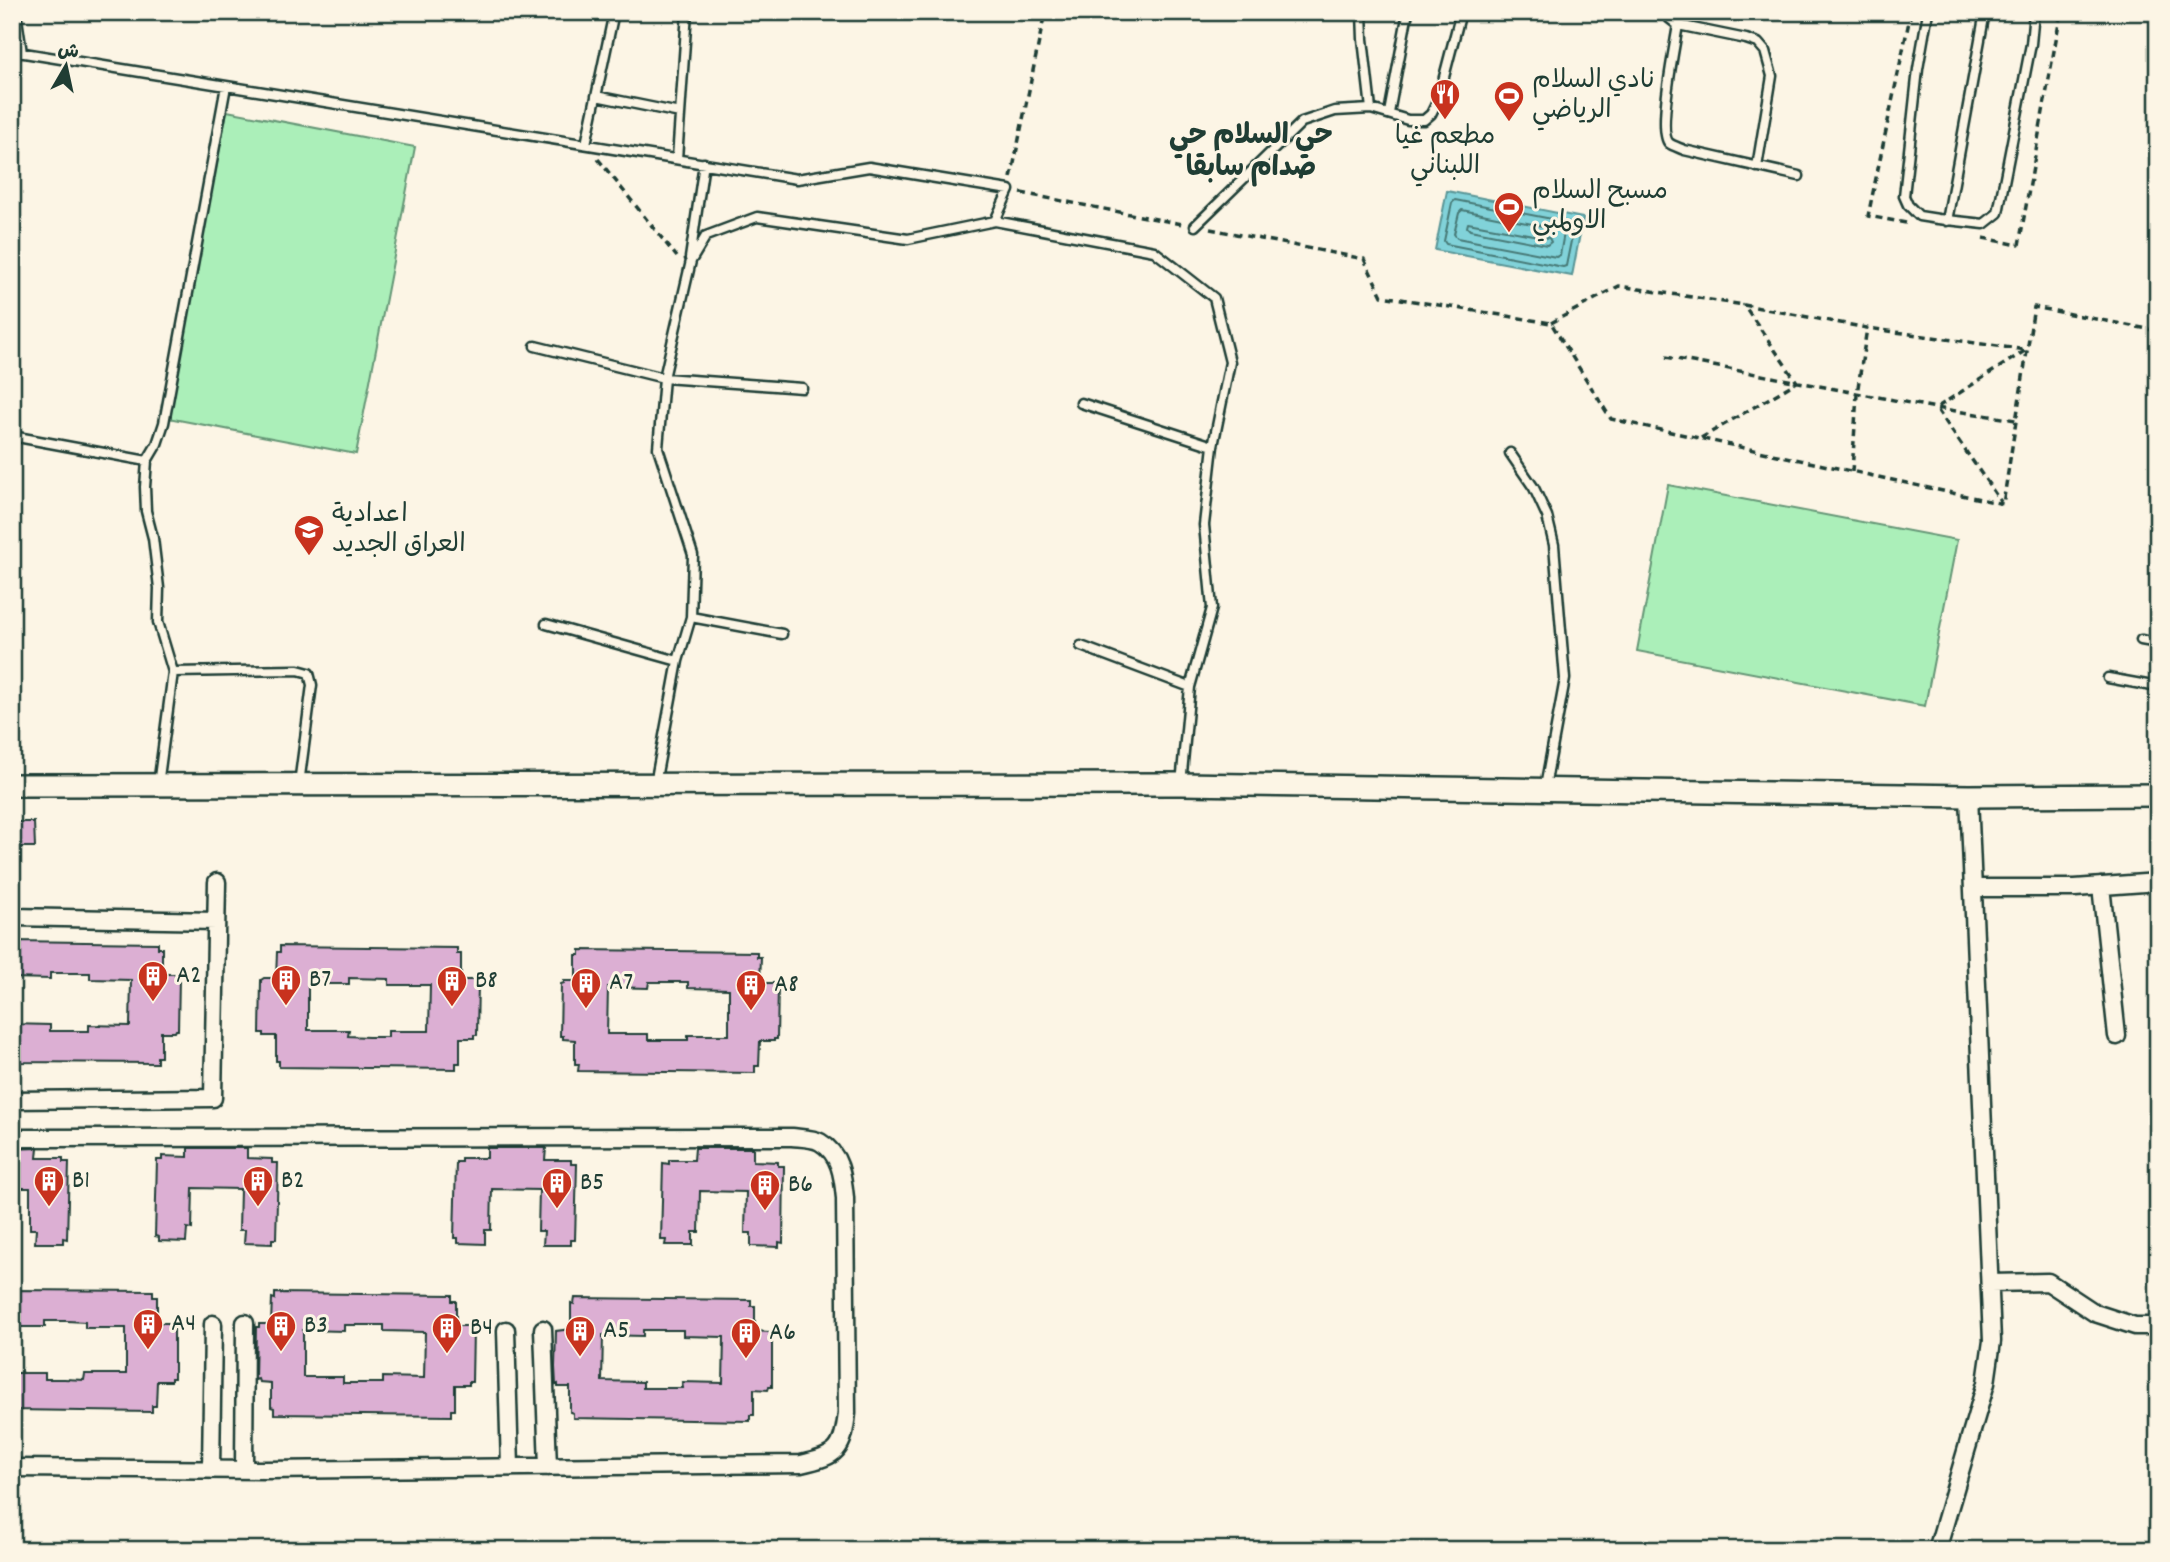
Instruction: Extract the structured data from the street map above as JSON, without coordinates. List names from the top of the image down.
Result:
{
  "districts": ["حي السلام حي صدام سابقا"],
  "places": {
    "restaurant": ["مطعم غيا اللبناني"],
    "sports": ["نادي السلام الرياضي", "مسبح السلام الاولمبي"],
    "school or university": ["اعدادية العراق الجديد"],
    "building": [
      "A2",
      "B7",
      "B8",
      "A7",
      "A8",
      "B1",
      "B2",
      "B5",
      "B6",
      "A4",
      "B3",
      "B4",
      "A5",
      "A6"
    ]
  },
  "north": "top"
}
